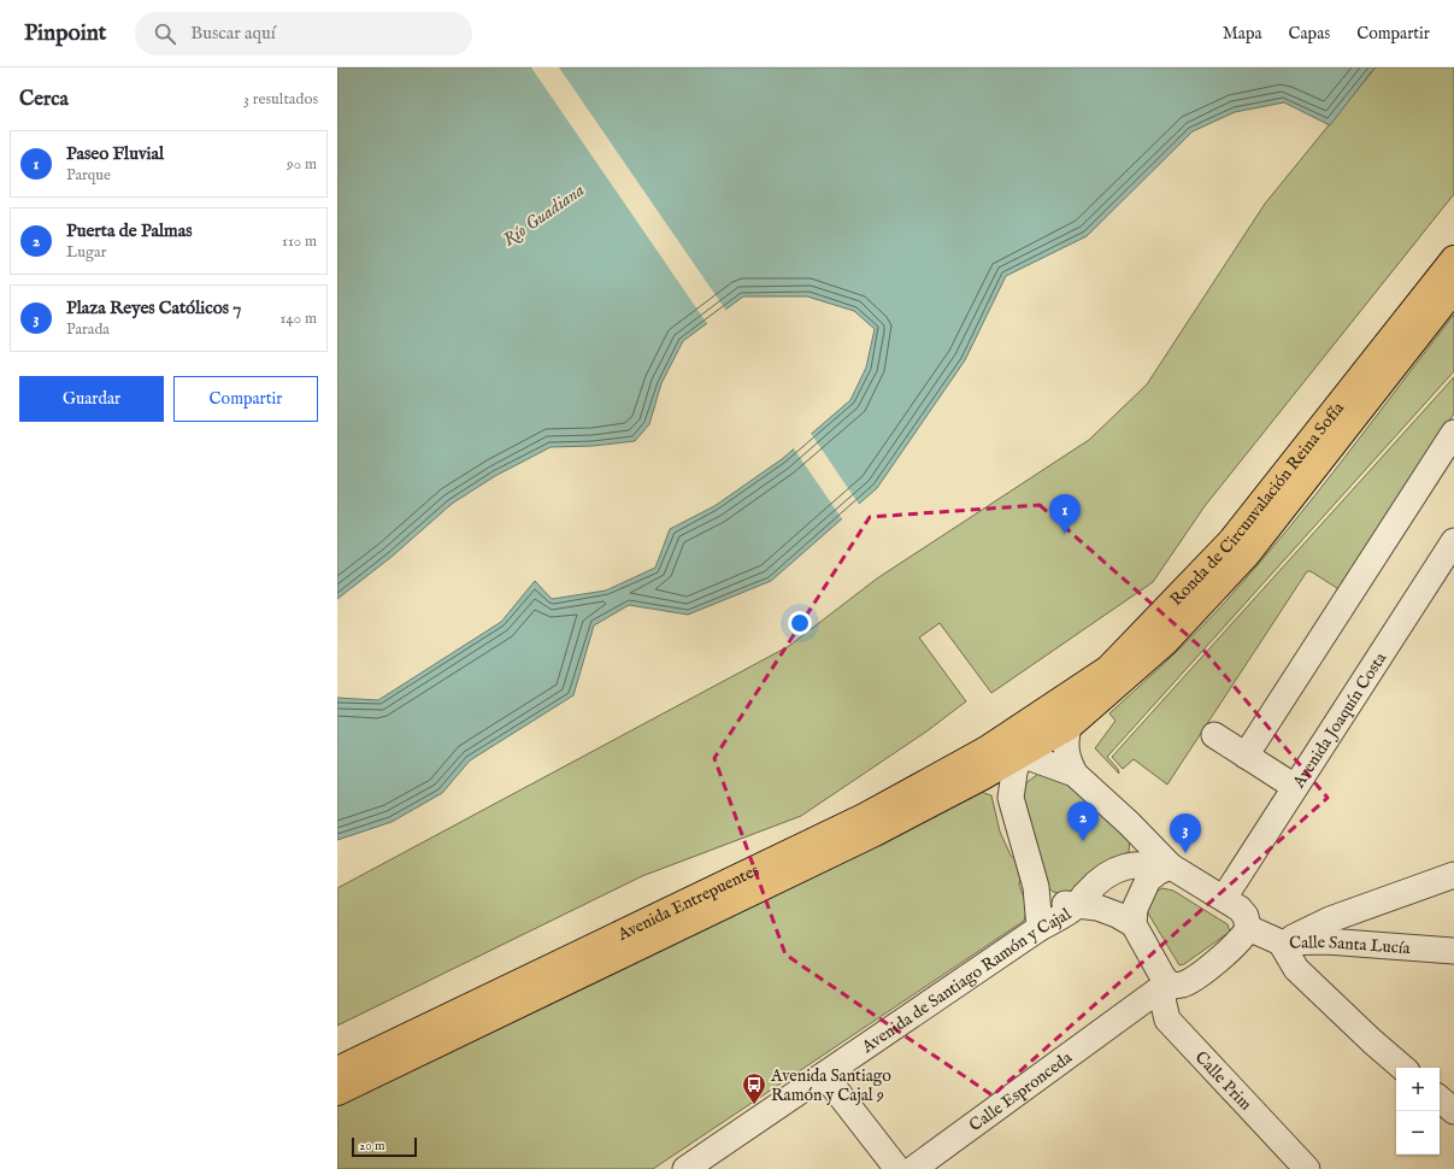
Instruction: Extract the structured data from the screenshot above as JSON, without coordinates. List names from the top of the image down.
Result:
{
  "streets": {
    "main road": ["Ronda de Circunvalación Reina Sofía", "Avenida Entrepuentes"],
    "street": [
      "Avenida Joaquín Costa",
      "Calle Santa Lucía",
      "Avenida de Santiago Ramón y Cajal",
      "Calle Prim",
      "Calle Espronceda"
    ]
  },
  "crossings": [
    ["Ronda de Circunvalación Reina Sofía", "Avenida Entrepuentes"],
    ["Avenida Joaquín Costa", "Calle Santa Lucía"],
    ["Avenida Joaquín Costa", "Avenida de Santiago Ramón y Cajal"],
    ["Avenida Joaquín Costa", "Calle Espronceda"],
    ["Calle Santa Lucía", "Avenida de Santiago Ramón y Cajal"],
    ["Calle Santa Lucía", "Calle Espronceda"],
    ["Avenida de Santiago Ramón y Cajal", "Calle Espronceda"],
    ["Calle Prim", "Calle Espronceda"]
  ],
  "water": ["Río Guadiana"],
  "places": {
    "bus stop": ["Avenida Santiago Ramón y Cajal 9"]
  },
  "scale_bar": "20 m",
  "page": {
    "header": "Pinpoint",
    "search": "Buscar aquí",
    "nav": ["Mapa", "Capas", "Compartir"],
    "heading": ["Cerca", "3 resultados"],
    "list": [
      {
        "mark": "1",
        "name": "Paseo Fluvial",
        "note": "Parque",
        "value": "90 m"
      },
      {
        "mark": "2",
        "name": "Puerta de Palmas",
        "note": "Lugar",
        "value": "110 m"
      },
      {
        "mark": "3",
        "name": "Plaza Reyes Católicos 7",
        "note": "Parada",
        "value": "140 m"
      }
    ],
    "buttons": ["Guardar", "Compartir"],
    "pins": ["1", "2", "3"],
    "map_buttons": ["+", "−"],
    "scale": "20 m"
  }
}
